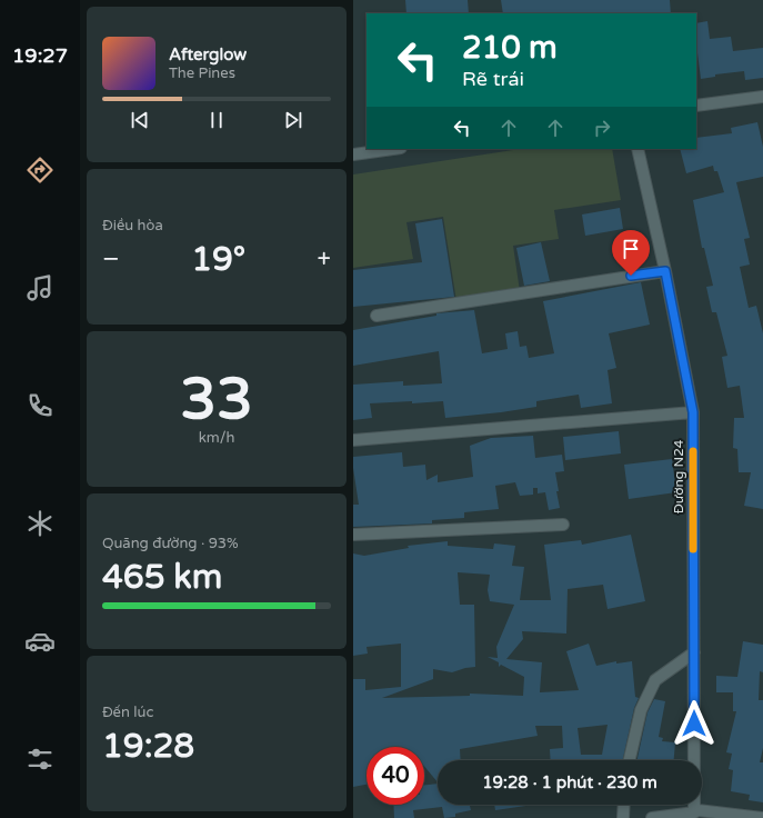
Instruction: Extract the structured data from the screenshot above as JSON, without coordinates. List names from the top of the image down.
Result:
{
  "streets": {
    "street": ["Đường N24"]
  },
  "page": {
    "tabs": "19:27",
    "turn": ["210 m", "Rẽ trái"],
    "song": ["Afterglow", "The Pines"],
    "tile": [
      "Điều hòa",
      ["33", "km/h"],
      ["Quãng đường · 93%", "465 km"],
      ["Đến lúc", "19:28"]
    ],
    "heat": ["−", "19°", "+"],
    "limit": "40",
    "trip": "19:28 · 1 phút · 230 m"
  }
}
